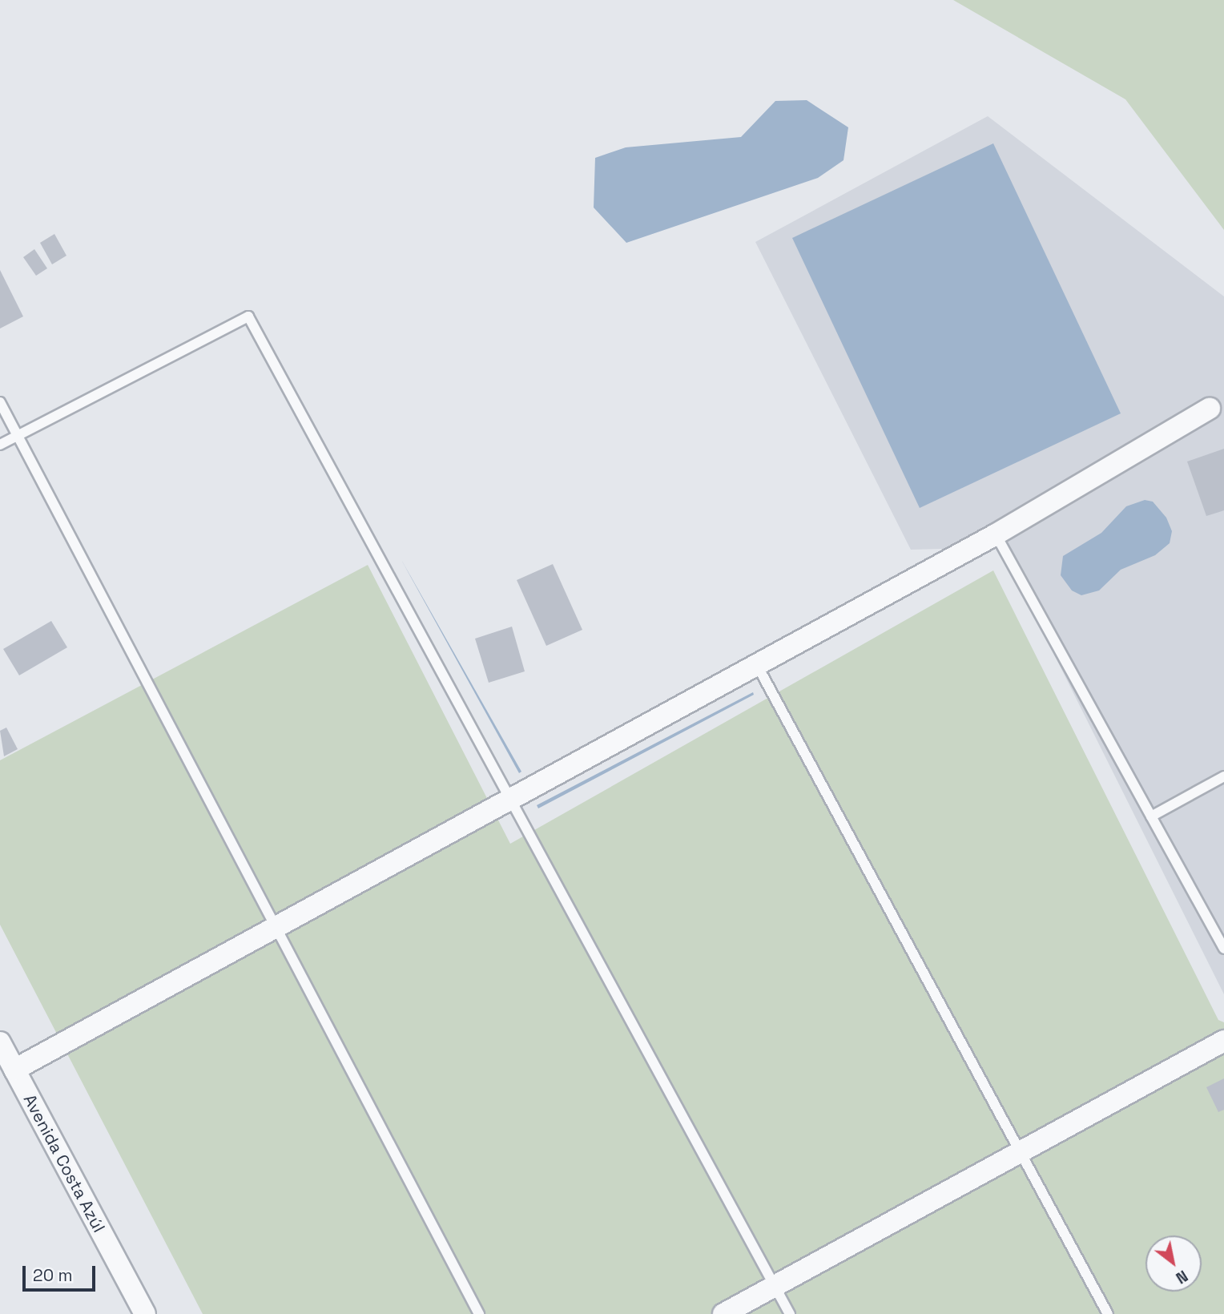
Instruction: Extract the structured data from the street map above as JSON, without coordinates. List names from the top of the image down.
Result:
{
  "streets": {
    "street": ["Avenida Costa Azúl"]
  },
  "scale_bar": "20 m",
  "north": "bottom right"
}
